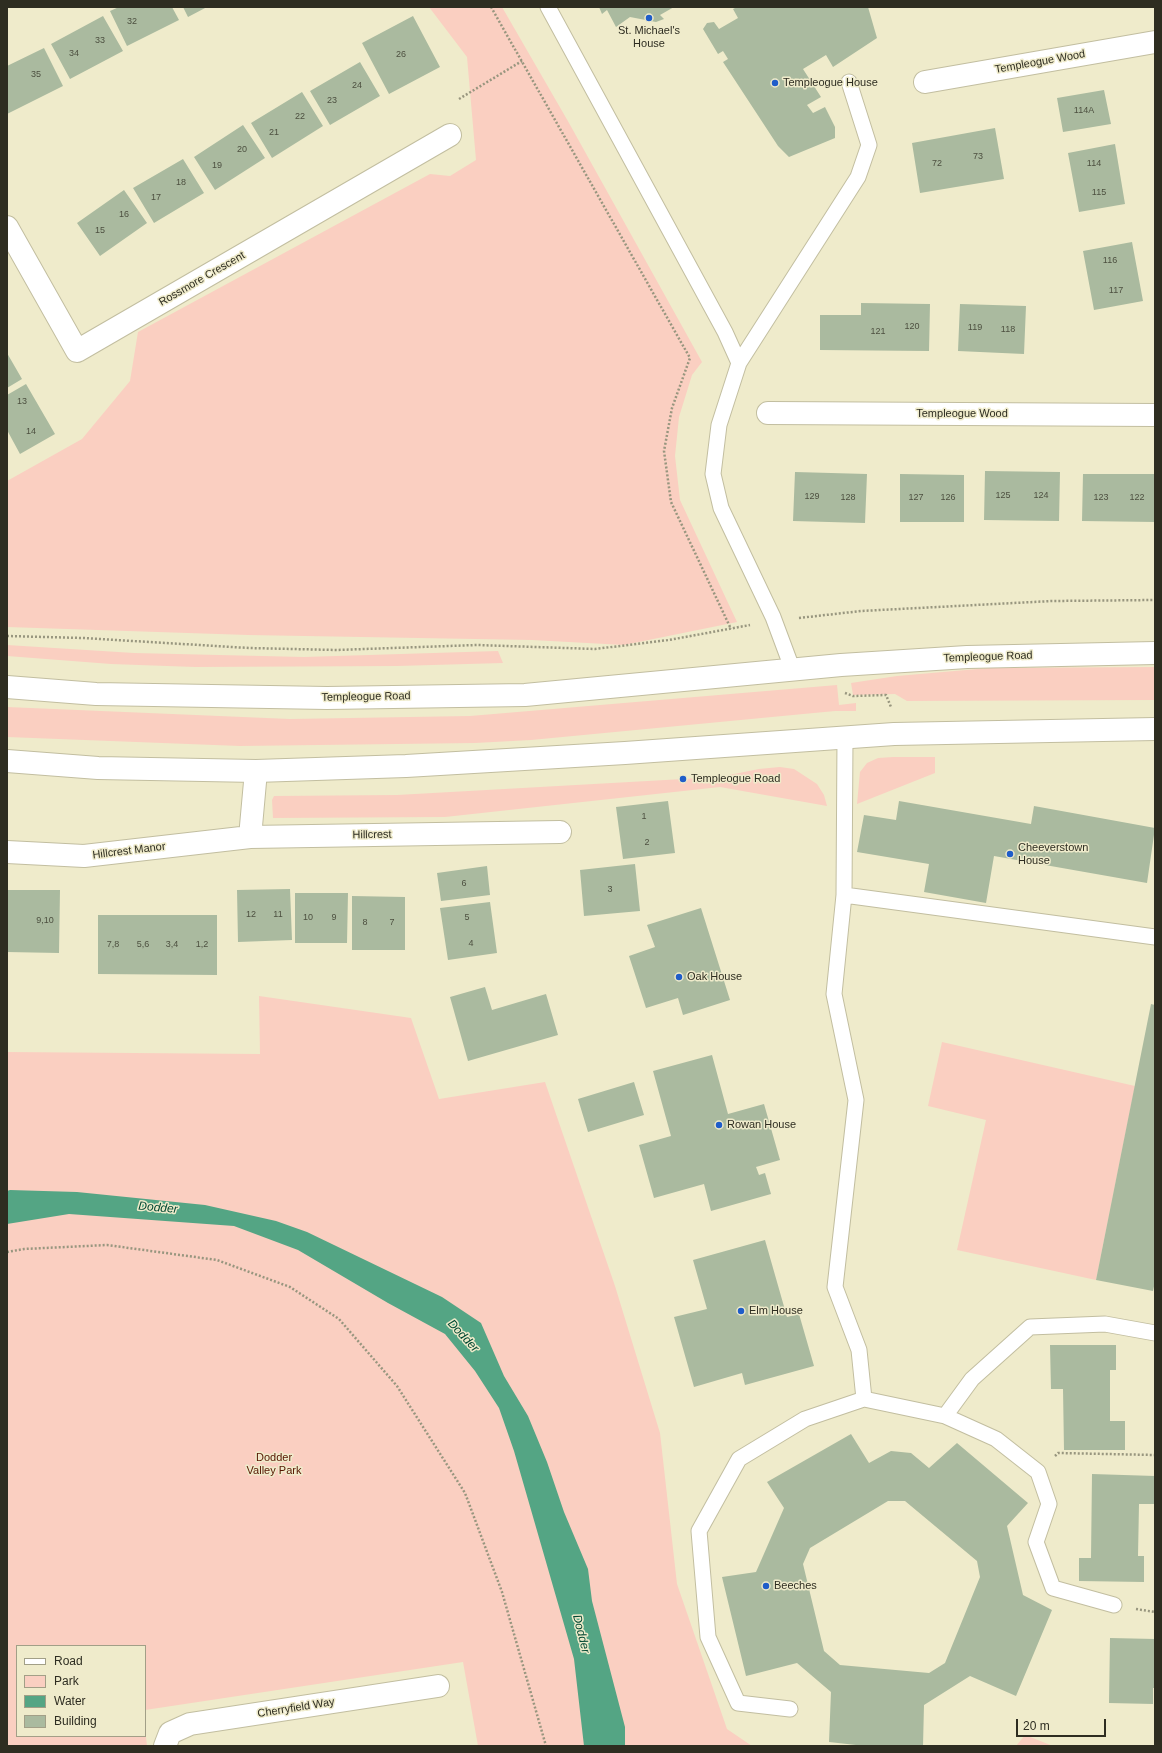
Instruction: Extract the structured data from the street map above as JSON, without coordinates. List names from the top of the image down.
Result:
{
  "streets": {
    "main road": [
      "Templeogue Wood",
      "Rossmore Crescent",
      "Templeogue Road",
      "Hillcrest",
      "Hillcrest Manor",
      "Cherryfield Way"
    ]
  },
  "crossings": [
    ["Hillcrest", "Hillcrest Manor"]
  ],
  "water": ["Dodder"],
  "parks": ["Dodder Valley Park"],
  "places": [
    "St. Michael's House",
    "Templeogue House",
    "Templeogue Road",
    "Cheeverstown House",
    "Oak House",
    "Rowan House",
    "Elm House",
    "Beeches"
  ],
  "house_numbers": [
    "32",
    "33",
    "34",
    "26",
    "35",
    "24",
    "23",
    "114A",
    "22",
    "21",
    "20",
    "73",
    "72",
    "114",
    "19",
    "18",
    "115",
    "17",
    "16",
    "15",
    "116",
    "117",
    "120",
    "119",
    "118",
    "121",
    "13",
    "14",
    "125",
    "124",
    "129",
    "128",
    "127",
    "126",
    "123",
    "122",
    "1",
    "2",
    "6",
    "3",
    "12",
    "11",
    "10",
    "9",
    "5",
    "9,10",
    "8",
    "7",
    "4",
    "7,8",
    "5,6",
    "3,4",
    "1,2"
  ],
  "legend": [
    "Road",
    "Park",
    "Water",
    "Building"
  ],
  "scale_bar": "20 m"
}
